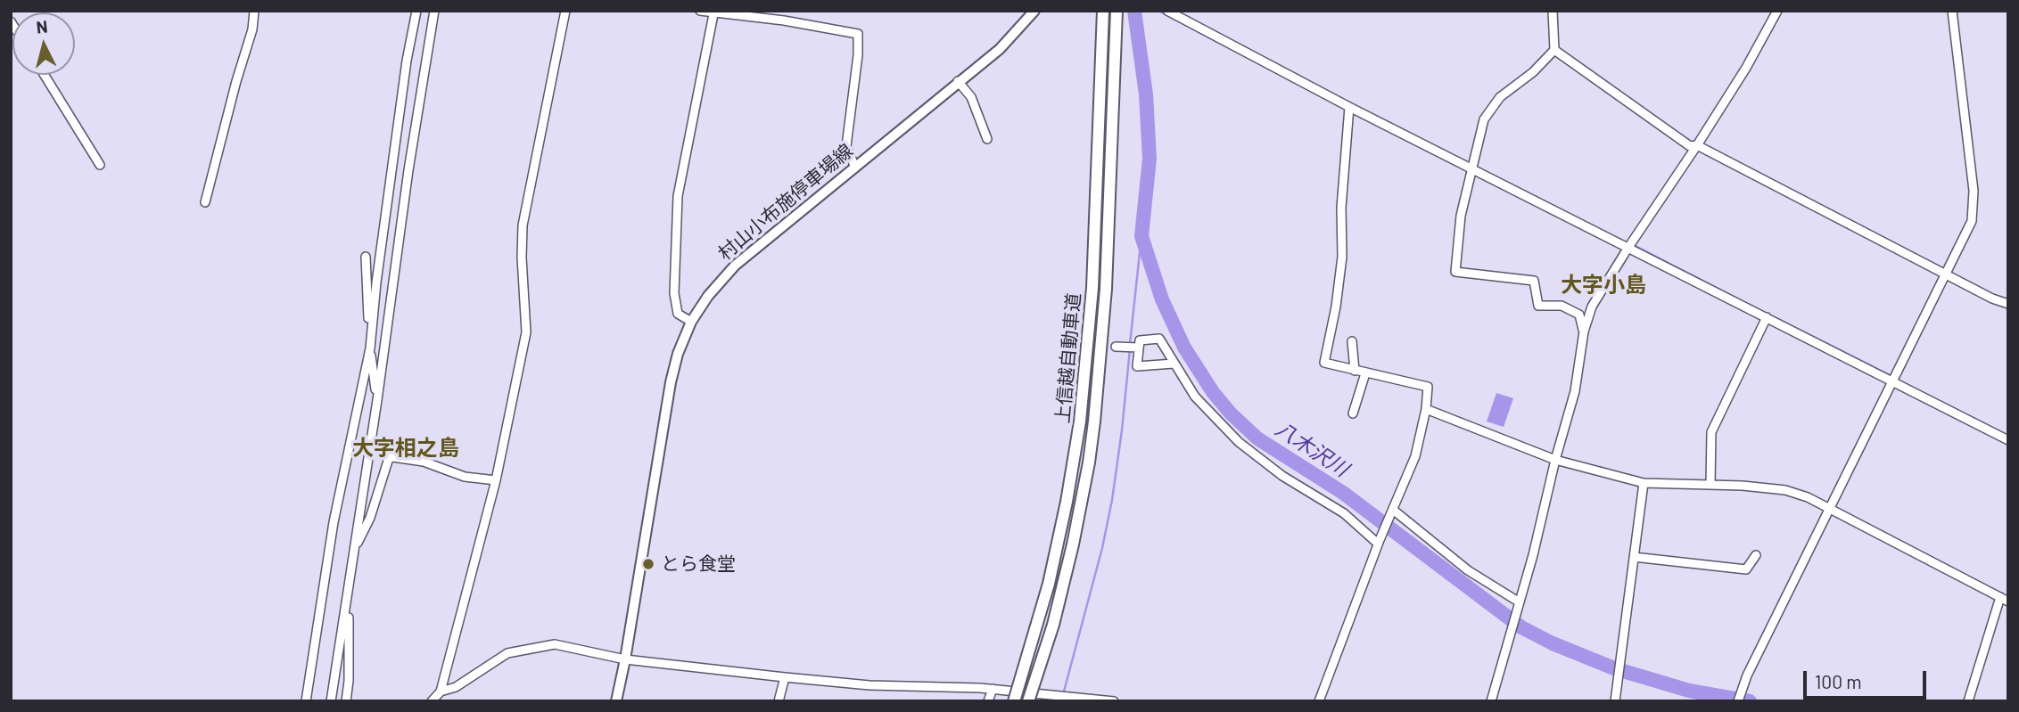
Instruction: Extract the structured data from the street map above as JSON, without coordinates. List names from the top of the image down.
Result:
{
  "streets": {
    "highway": ["上信越自動車道"],
    "main road": ["村山小布施停車場線"]
  },
  "districts": ["大字小島", "大字相之島"],
  "water": ["八木沢川"],
  "places": ["とら食堂"],
  "scale_bar": "100 m",
  "north": "top"
}
